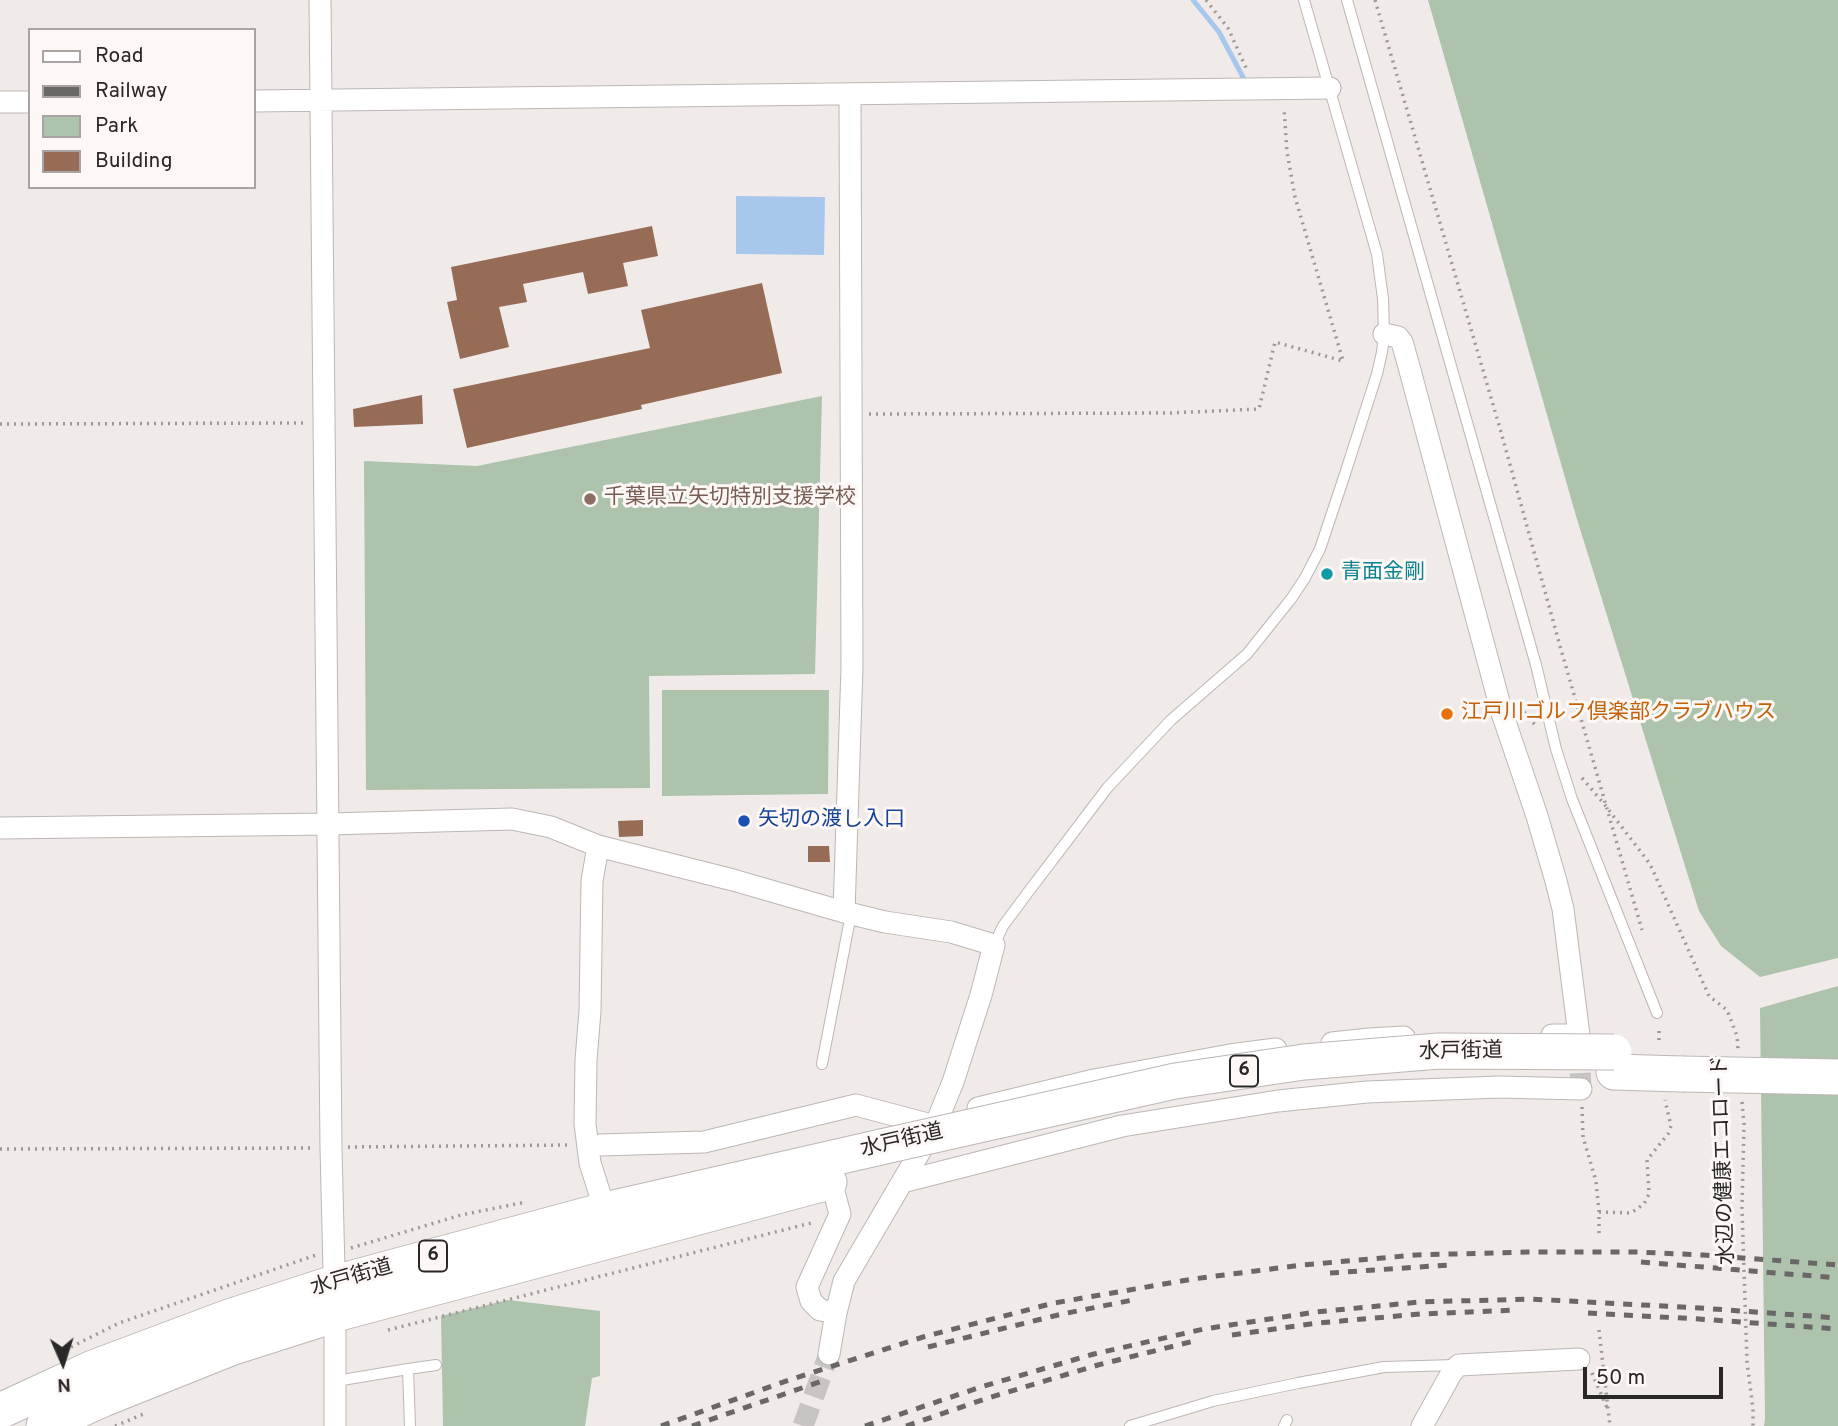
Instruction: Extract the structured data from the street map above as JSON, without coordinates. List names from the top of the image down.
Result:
{
  "streets": {
    "highway": ["水戸街道", "6"],
    "path": ["水辺の健康エコロード"]
  },
  "places": [
    "千葉県立矢切特別支援学校",
    "青面金剛",
    "江戸川ゴルフ倶楽部クラブハウス",
    "矢切の渡し入口"
  ],
  "legend": [
    "Road",
    "Railway",
    "Park",
    "Building"
  ],
  "scale_bar": "50 m",
  "north": "bottom"
}
